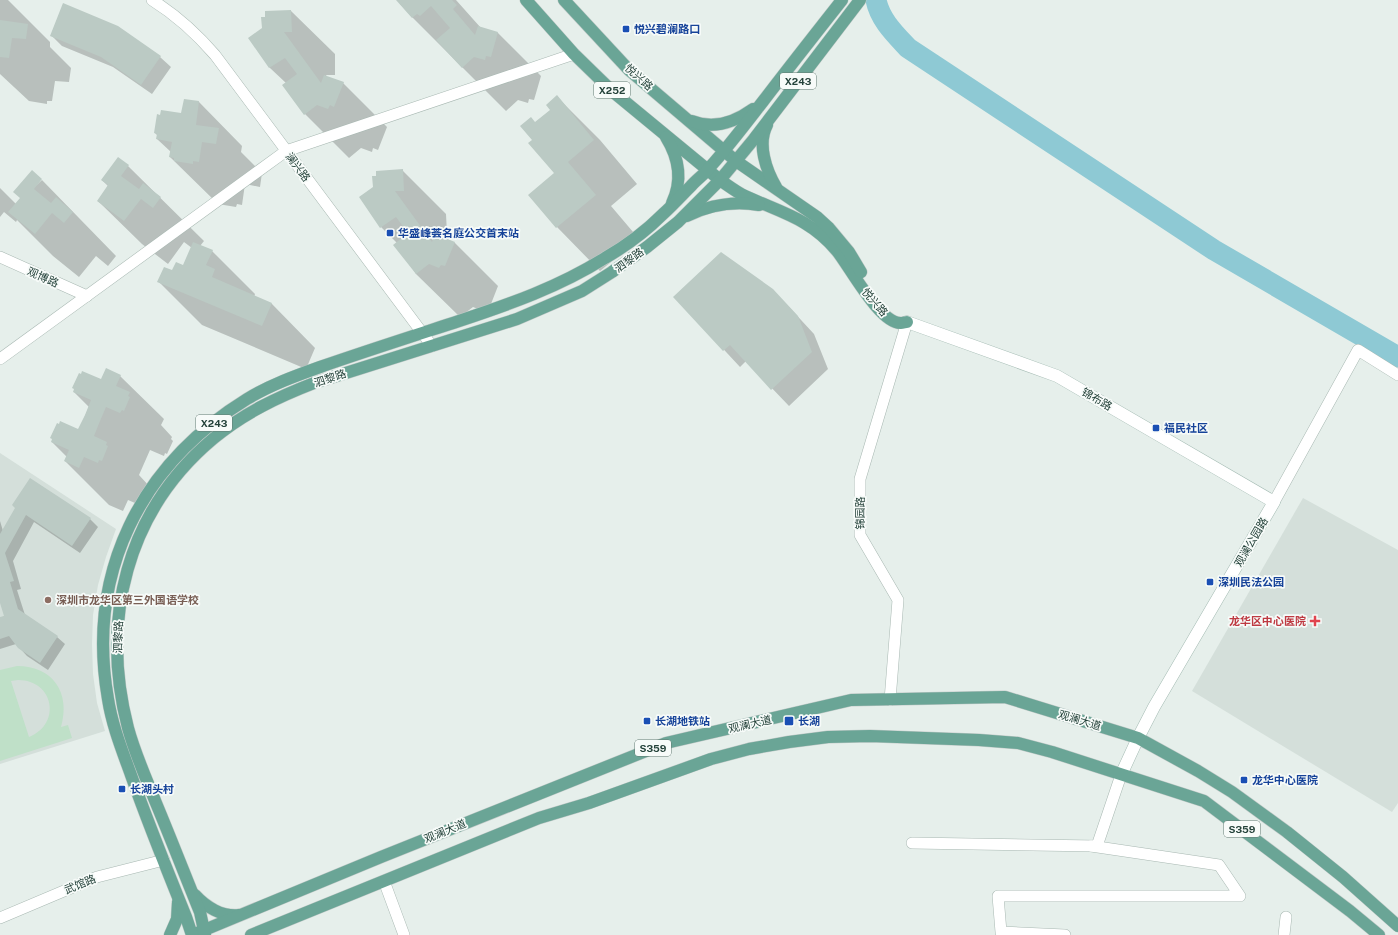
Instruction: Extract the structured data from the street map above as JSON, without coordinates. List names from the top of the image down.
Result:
{
  "streets": {
    "main road": [
      "悦兴路",
      "X243",
      "X252",
      "泗黎路",
      "锦布路",
      "观澜公园路",
      "观澜大道",
      "S359"
    ],
    "street": [
      "澜兴路",
      "观博路",
      "锦园路",
      "武馆路"
    ]
  },
  "crossings": [
    ["悦兴路", "泗黎路"],
    ["悦兴路", "锦布路"],
    ["悦兴路", "锦园路"],
    ["澜兴路", "泗黎路"],
    ["泗黎路", "观澜大道"],
    ["泗黎路", "武馆路"],
    ["锦布路", "锦园路"],
    ["锦布路", "观澜公园路"],
    ["锦园路", "观澜大道"],
    ["观澜公园路", "观澜大道"],
    ["观澜公园路", "S359"]
  ],
  "places": {
    "transit": [
      "悦兴碧澜路口",
      "华盛峰荟名庭公交首末站",
      "福民社区",
      "深圳民法公园",
      "长湖地铁站",
      "长湖",
      "龙华中心医院",
      "长湖头村"
    ],
    "other": ["深圳市龙华区第三外国语学校"],
    "health": ["龙华区中心医院"]
  }
}
